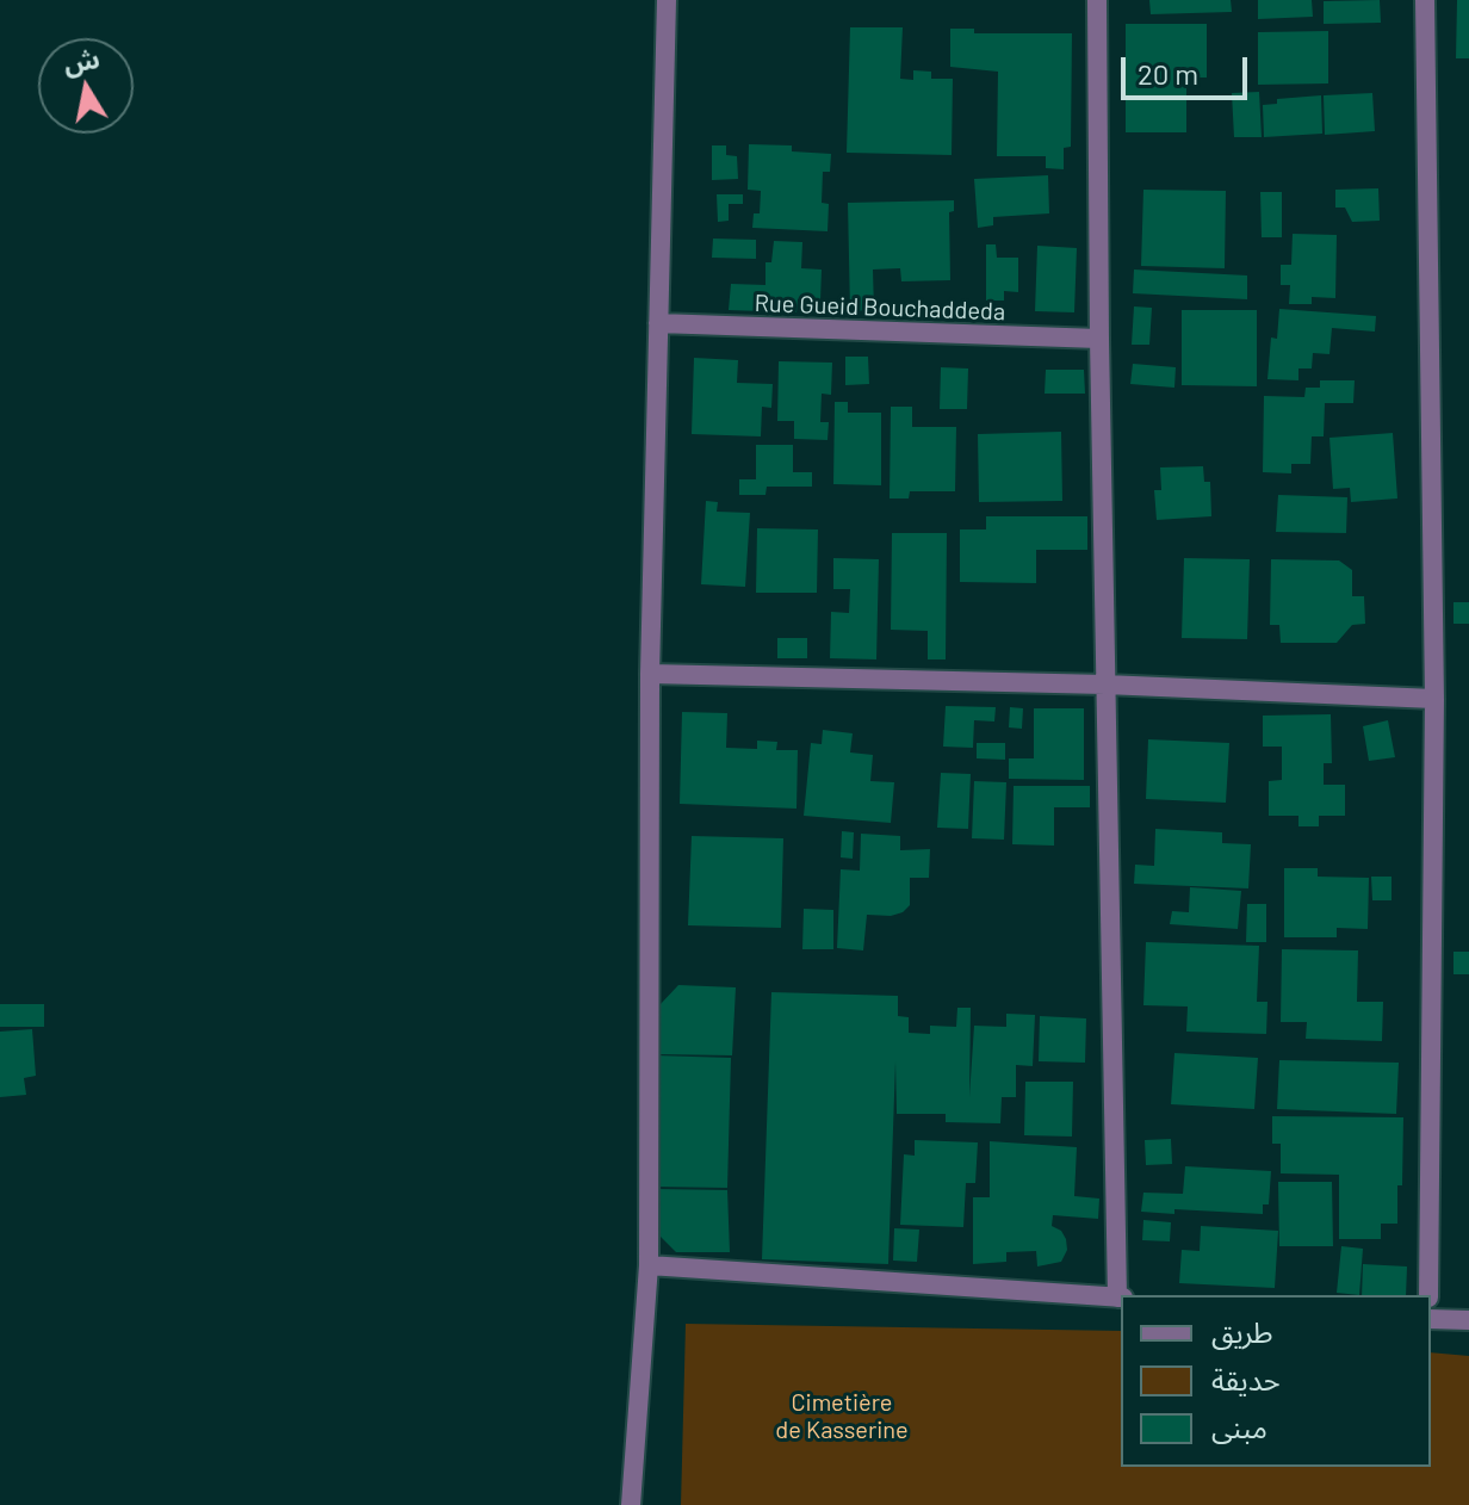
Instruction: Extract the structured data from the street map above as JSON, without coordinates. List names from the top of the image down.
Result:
{
  "streets": {
    "street": ["Rue Gueid Bouchaddeda"]
  },
  "parks": ["Cimetière de Kasserine"],
  "legend": ["طريق", "حديقة", "مبنى"],
  "scale_bar": "20 m",
  "north": "top"
}
